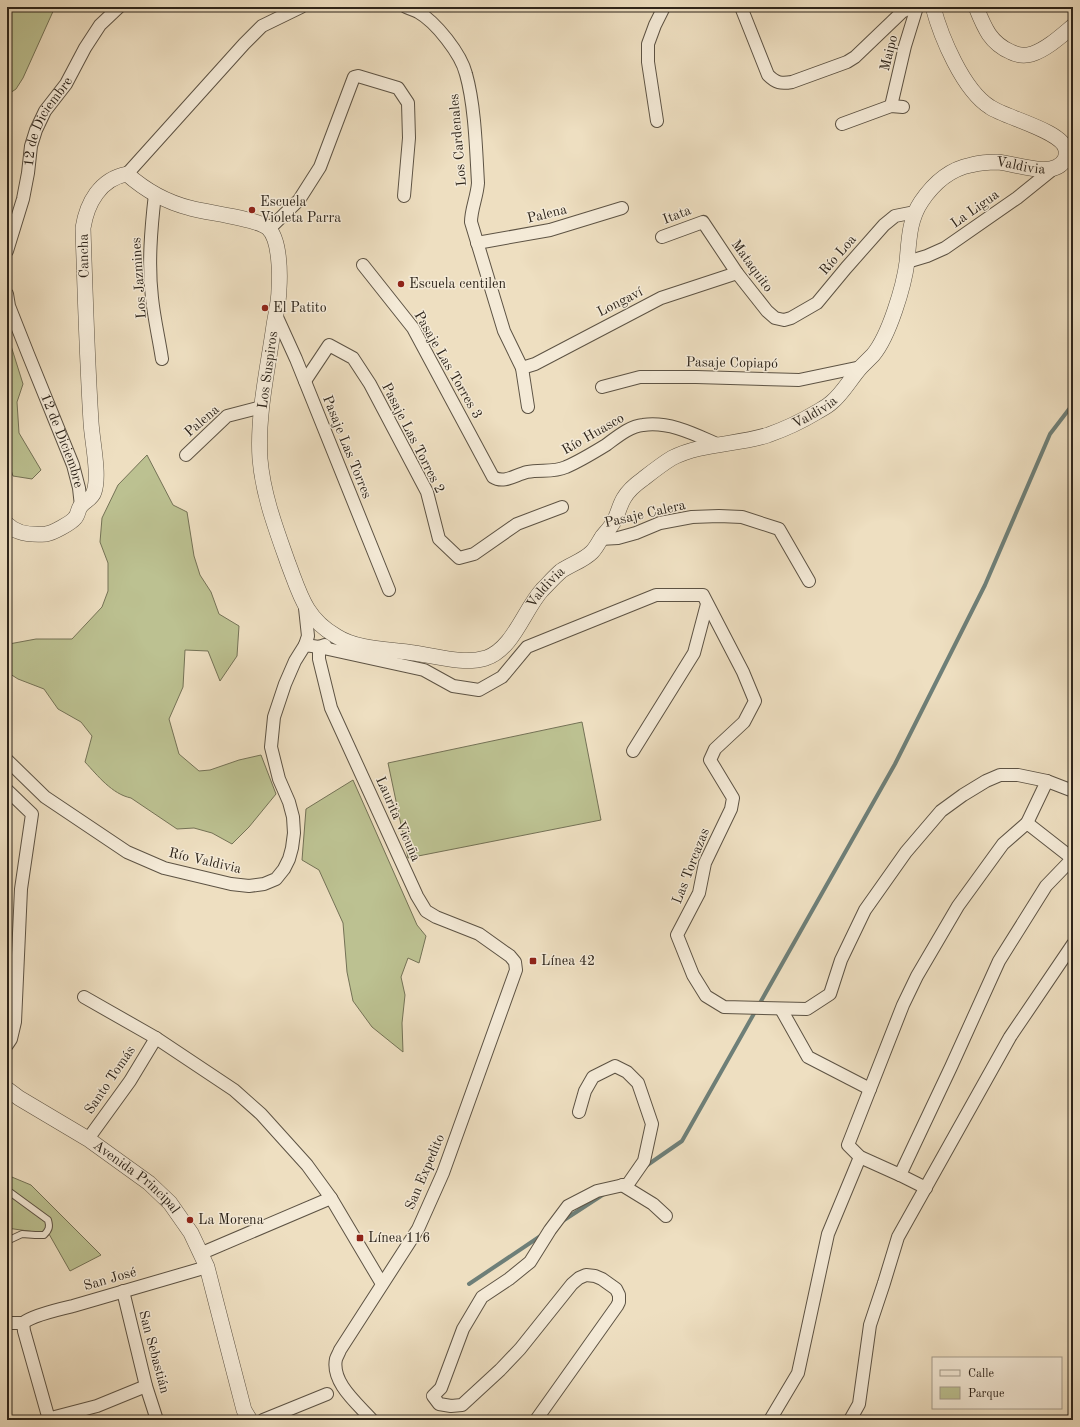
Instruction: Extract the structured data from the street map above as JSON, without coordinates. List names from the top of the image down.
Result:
{
  "streets": {
    "street": [
      "Maipo",
      "12 de Diciembre",
      "Los Cardenales",
      "Valdivia",
      "La Ligua",
      "Palena",
      "Itata",
      "Río Loa",
      "Cancha",
      "Mataquito",
      "Los Jazmines",
      "Longaví",
      "Pasaje Copiapó",
      "Pasaje Las Torres 3",
      "Los Suspiros",
      "Río Huasco",
      "Pasaje Las Torres 2",
      "Pasaje Las Torres",
      "Pasaje Calera",
      "Laurita Vicuña",
      "Río Valdivia",
      "Las Torcazas",
      "Santo Tomás",
      "San Expedito",
      "Avenida Principal",
      "San José",
      "San Sebastián"
    ]
  },
  "crossings": [
    ["12 de Diciembre", "Cancha"],
    ["Los Cardenales", "Palena"],
    ["Los Cardenales", "Longaví"],
    ["Valdivia", "La Ligua"],
    ["Valdivia", "Río Loa"],
    ["Valdivia", "Pasaje Copiapó"],
    ["Valdivia", "Los Suspiros"],
    ["Valdivia", "Río Huasco"],
    ["Valdivia", "Pasaje Calera"],
    ["Valdivia", "Río Valdivia"],
    ["Palena", "Los Suspiros"],
    ["Itata", "Mataquito"],
    ["Río Loa", "Mataquito"],
    ["Mataquito", "Longaví"],
    ["Pasaje Las Torres 3", "Río Huasco"],
    ["Los Suspiros", "Pasaje Las Torres"],
    ["Los Suspiros", "Río Valdivia"],
    ["Pasaje Las Torres 2", "Pasaje Las Torres"],
    ["Laurita Vicuña", "San Expedito"],
    ["Santo Tomás", "Avenida Principal"],
    ["Avenida Principal", "San José"],
    ["San José", "San Sebastián"]
  ],
  "places": {
    "other": [
      "Escuela Violeta Parra",
      "Escuela centilen",
      "El Patito",
      "La Morena"
    ],
    "transit": ["Línea 42", "Línea 116"]
  },
  "legend": ["Calle", "Parque"]
}
